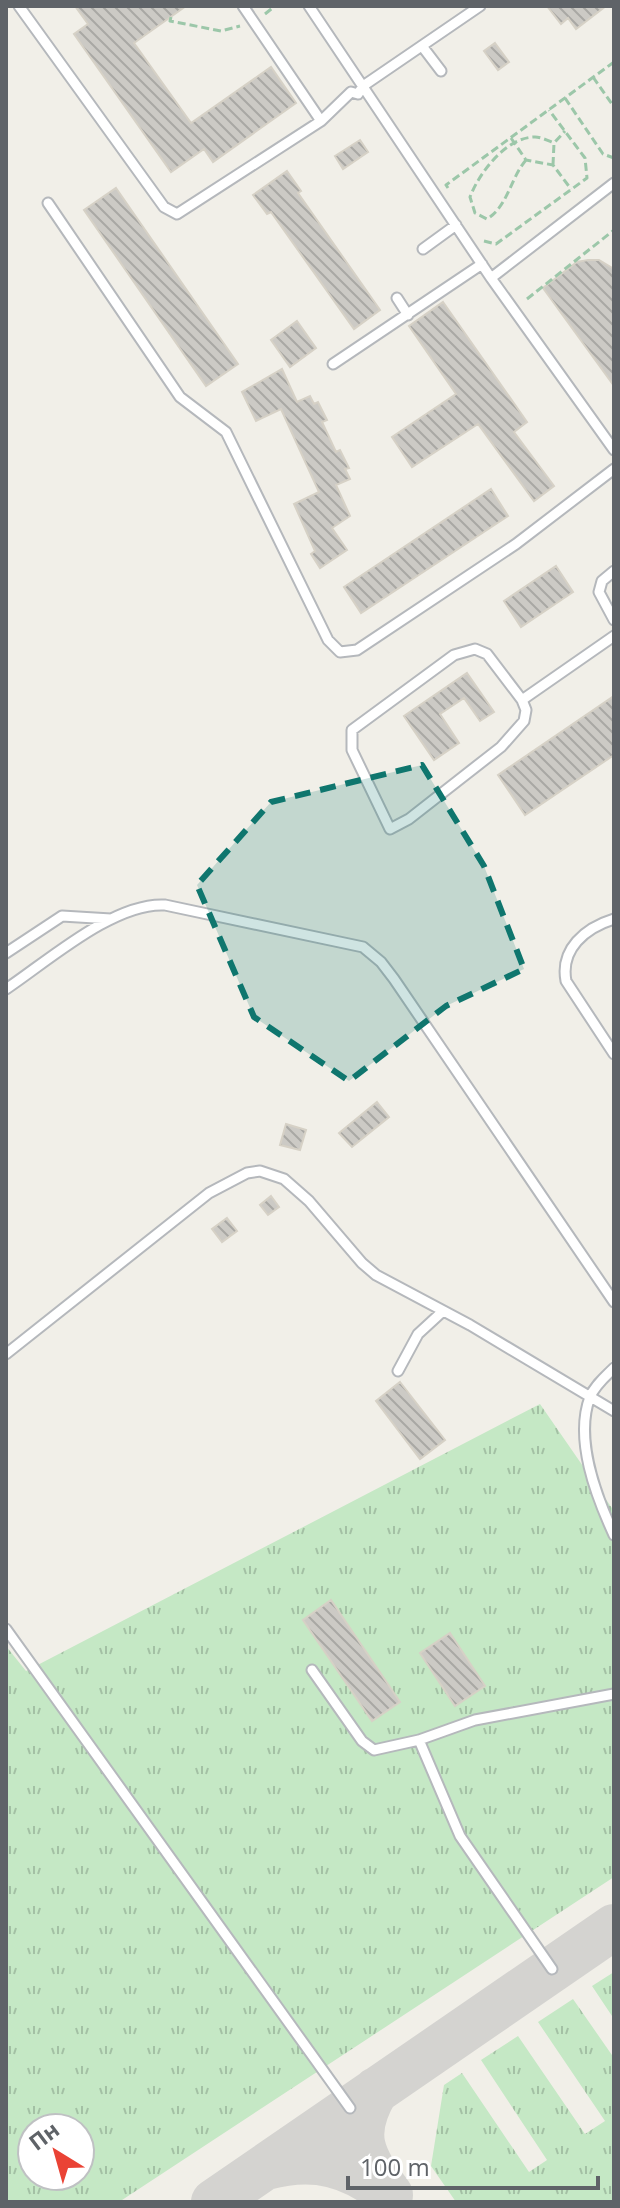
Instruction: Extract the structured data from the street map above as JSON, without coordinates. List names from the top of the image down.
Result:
{
  "scale_bar": "100 m",
  "north": "top left"
}
